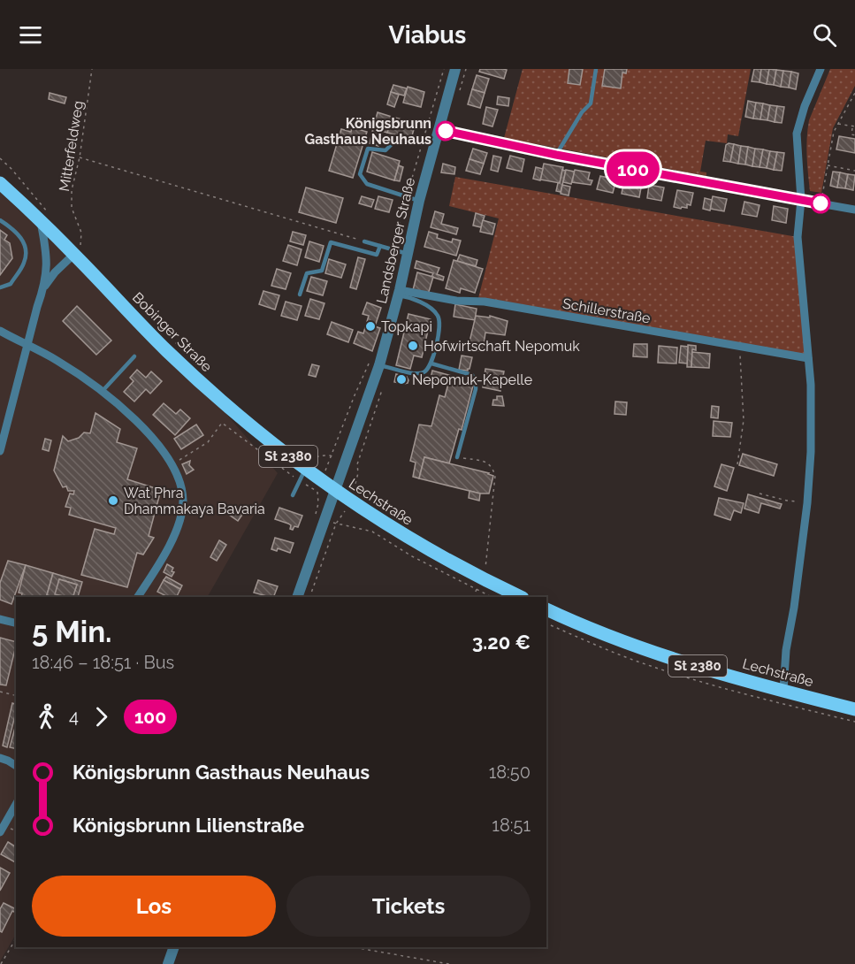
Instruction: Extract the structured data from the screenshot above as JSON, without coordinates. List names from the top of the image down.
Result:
{
  "streets": {
    "main road": ["Bobinger Straße", "St 2380", "Lechstraße"],
    "street": ["Landsberger Straße", "Schillerstraße"],
    "path": ["Mitterfeldweg"]
  },
  "crossings": [
    ["Mitterfeldweg", "Bobinger Straße"],
    ["Landsberger Straße", "Schillerstraße"],
    ["Landsberger Straße", "Bobinger Straße"],
    ["Landsberger Straße", "Lechstraße"],
    ["Bobinger Straße", "Lechstraße"]
  ],
  "places": [
    "Königsbrunn Gasthaus Neuhaus",
    "Topkapi",
    "Hofwirtschaft Nepomuk",
    "Nepomuk-Kapelle",
    "Wat Phra Dhammakaya Bavaria"
  ],
  "lines": ["bus line 100"],
  "page": {
    "header": "Viabus",
    "on_map": "100",
    "heading": ["5 Min.", "18:46 – 18:51 · Bus", "3.20 €"],
    "legs": ["4", "100"],
    "list": [
      {
        "name": "Königsbrunn Gasthaus Neuhaus",
        "value": "18:50"
      },
      {
        "name": "Königsbrunn Lilienstraße",
        "value": "18:51"
      }
    ],
    "buttons": ["Los", "Tickets"]
  }
}
